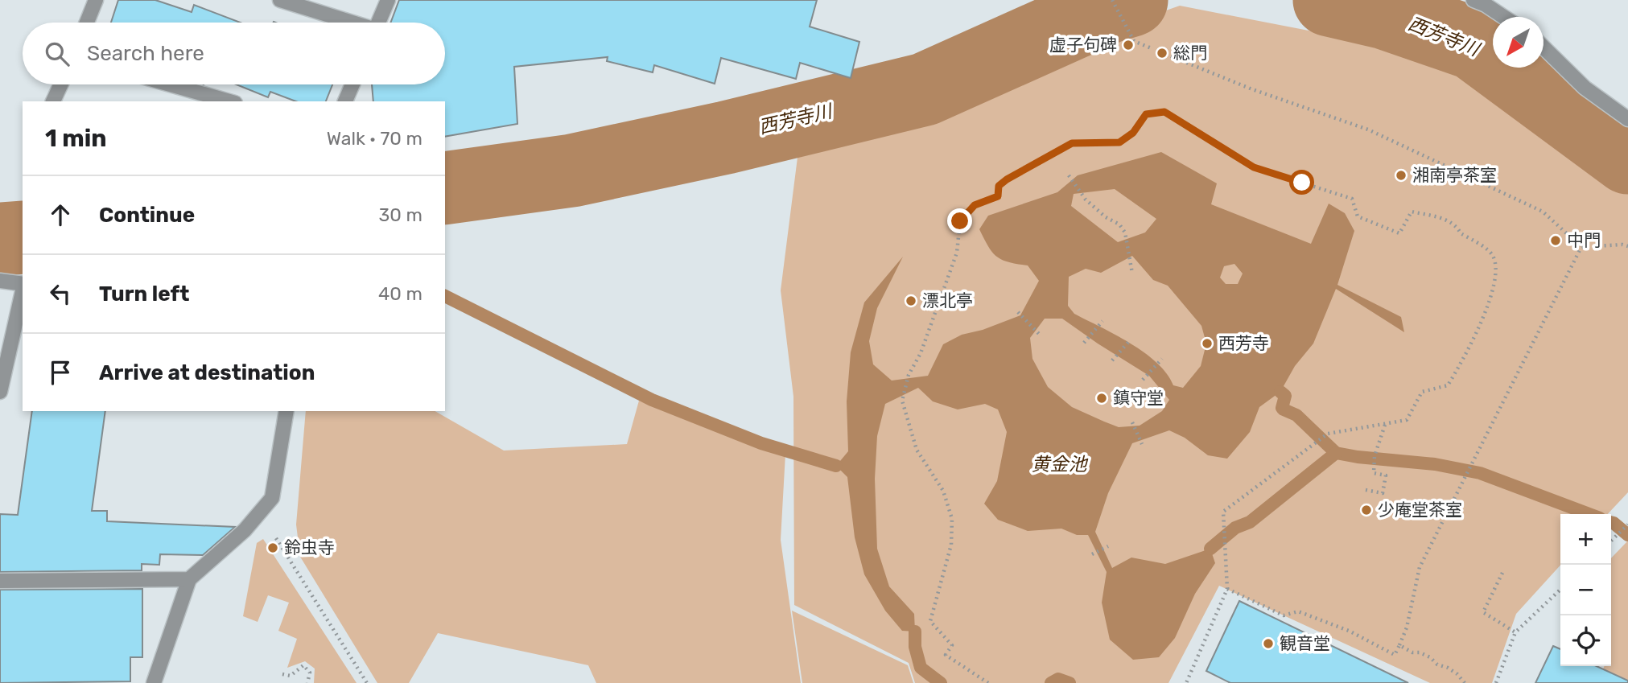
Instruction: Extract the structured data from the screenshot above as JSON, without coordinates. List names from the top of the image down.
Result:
{
  "water": ["西芳寺川", "黄金池"],
  "places": [
    "虚子句碑",
    "総門",
    "湘南亭茶室",
    "中門",
    "漂北亭",
    "西芳寺",
    "鎮守堂",
    "少庵堂茶室",
    "鈴虫寺",
    "観音堂"
  ],
  "north": "bottom left",
  "page": {
    "search": "Search here",
    "heading": ["1 min", "Walk · 70 m"],
    "list": [
      ["Continue", "30 m"],
      ["Turn left", "40 m"],
      "Arrive at destination"
    ],
    "map_buttons": ["+", "−"]
  }
}
